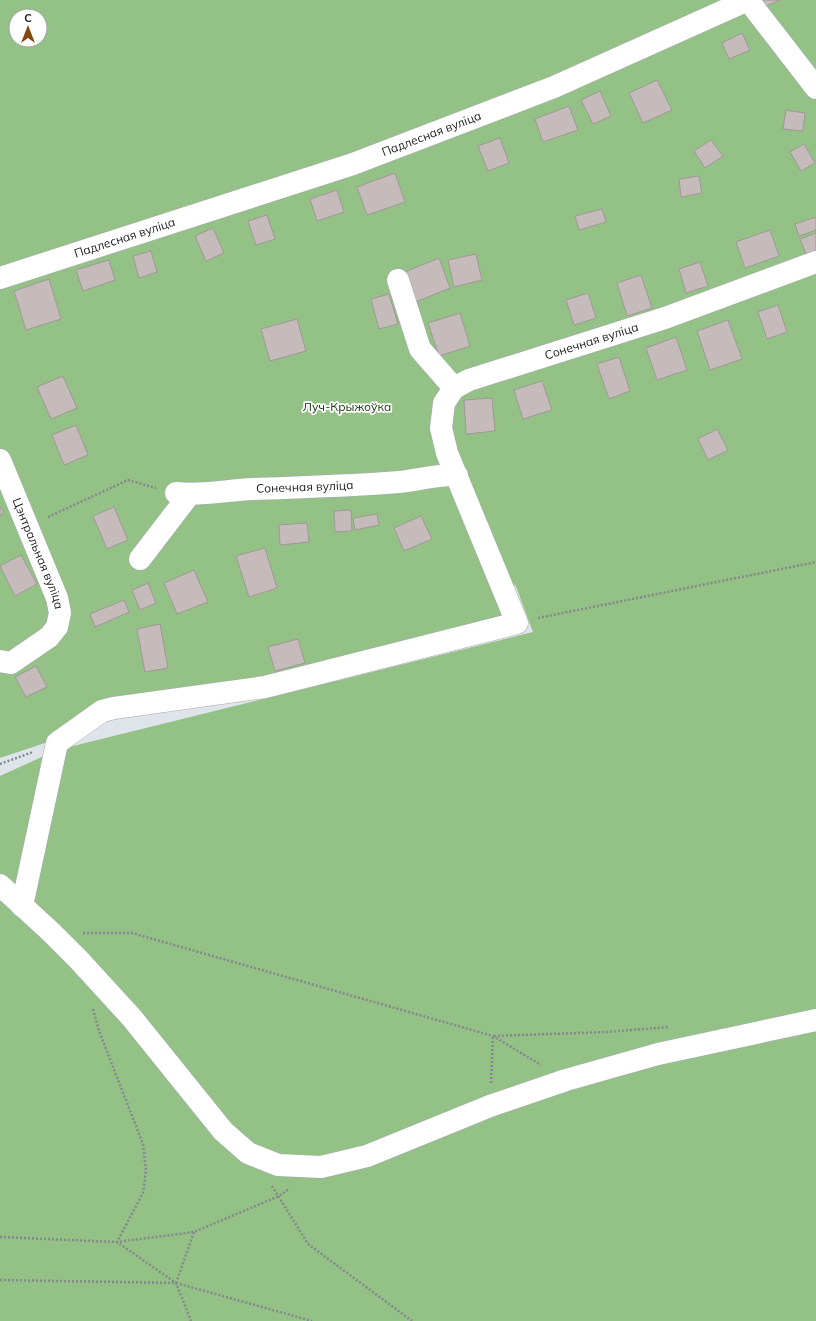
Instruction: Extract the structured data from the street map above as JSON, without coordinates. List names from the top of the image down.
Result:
{
  "streets": {
    "street": ["Падлесная вуліца", "Сонечная вуліца", "Цэнтральная вуліца"]
  },
  "parks": ["Луч-Крыжоўка"],
  "north": "top"
}
